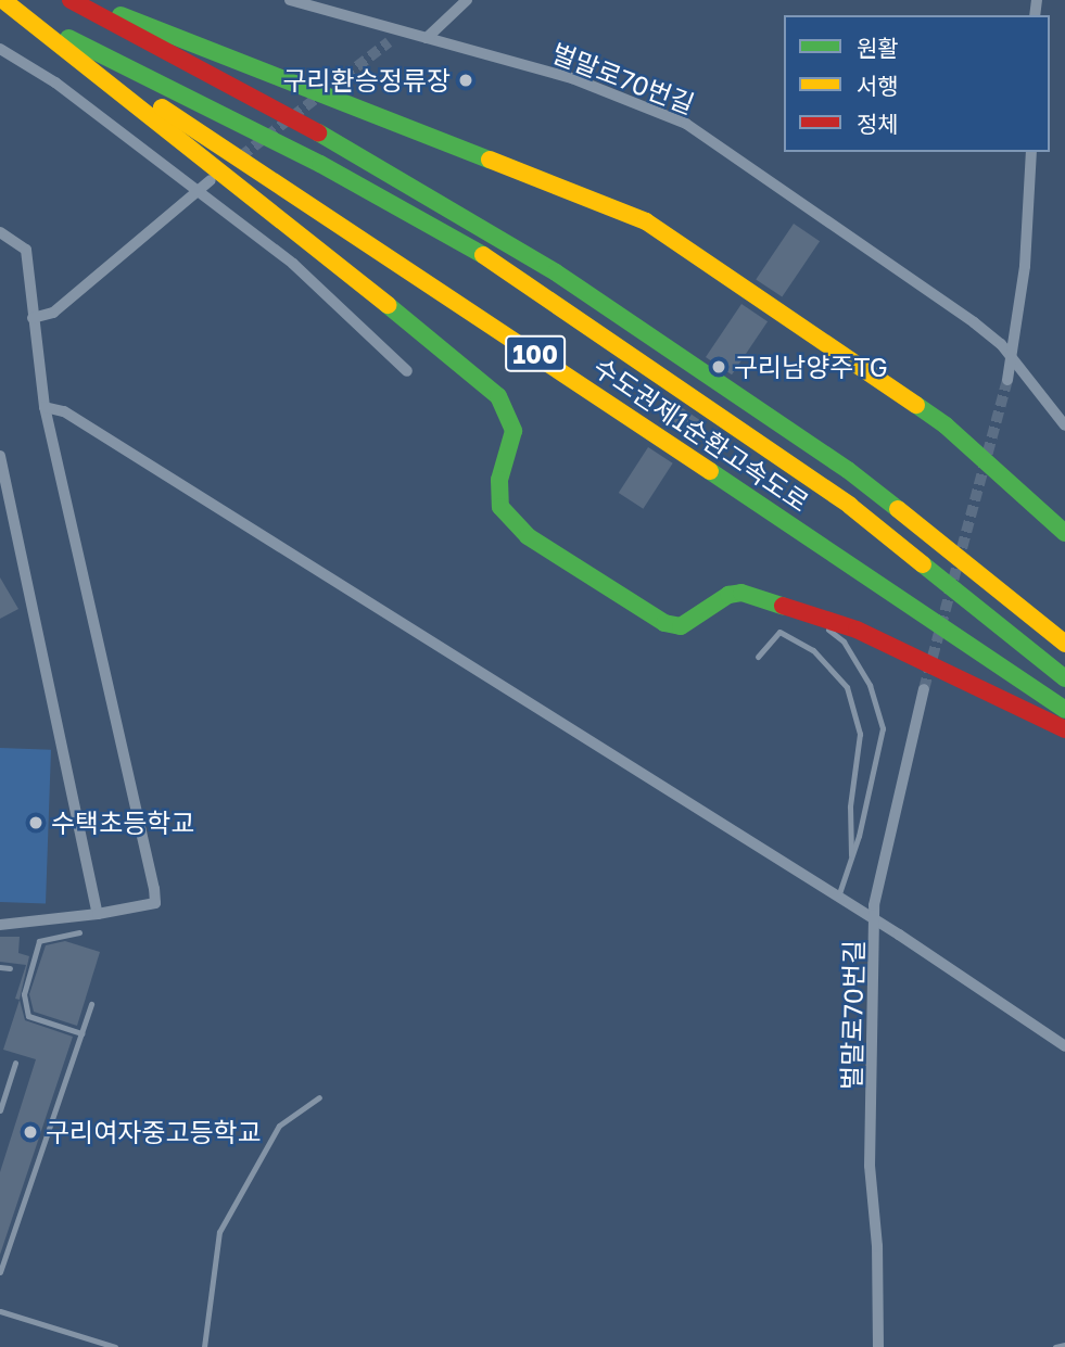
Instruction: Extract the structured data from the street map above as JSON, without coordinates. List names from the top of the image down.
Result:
{
  "streets": {
    "highway": ["100", "수도권제1순환고속도로"],
    "street": ["벌말로70번길"]
  },
  "places": [
    "구리환승정류장",
    "구리남양주TG",
    "수택초등학교",
    "구리여자중고등학교"
  ],
  "legend": ["원활", "서행", "정체"]
}
